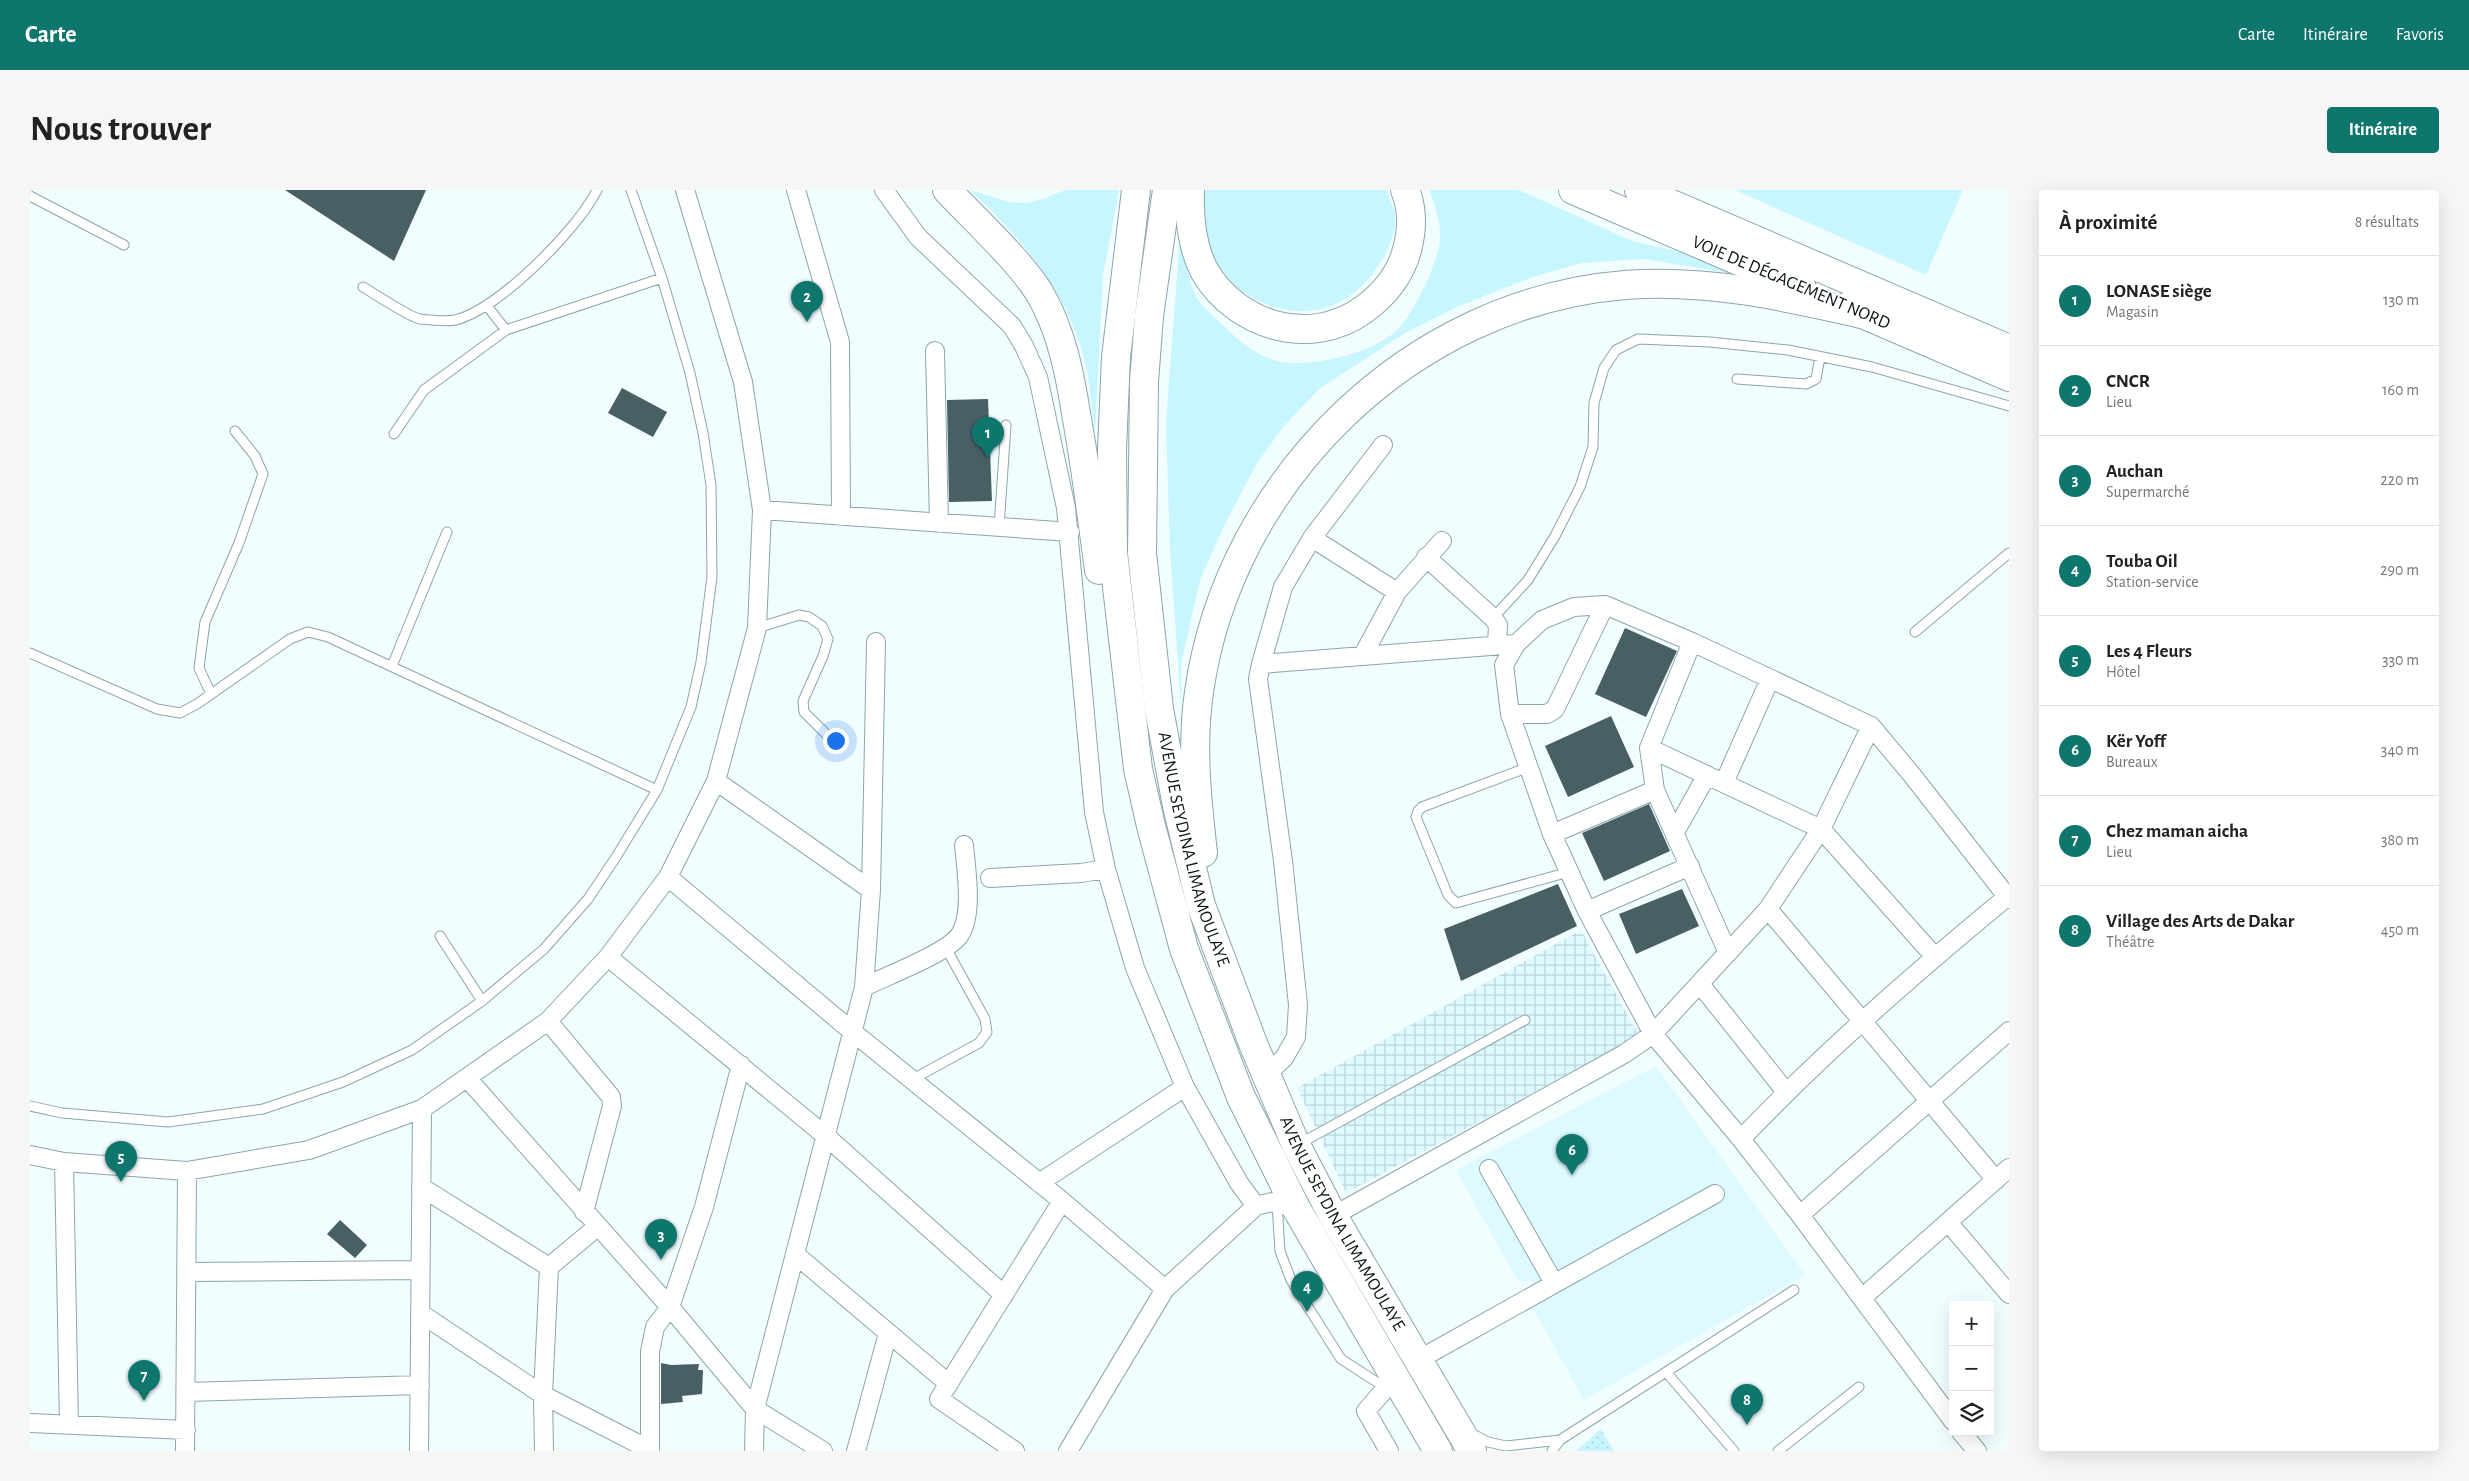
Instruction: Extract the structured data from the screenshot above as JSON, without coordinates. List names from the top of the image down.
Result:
{
  "streets": {
    "highway": ["VOIE DE DÉGAGEMENT NORD", "AVENUE SEYDINA LIMAMOULAYE"]
  },
  "page": {
    "header": "Carte",
    "nav": ["Carte", "Itinéraire", "Favoris"],
    "buttons": "Itinéraire",
    "title": "Nous trouver",
    "heading": ["À proximité", "8 résultats"],
    "list": [
      {
        "mark": "1",
        "name": "LONASE siège",
        "note": "Magasin",
        "value": "130 m"
      },
      {
        "mark": "2",
        "name": "CNCR",
        "note": "Lieu",
        "value": "160 m"
      },
      {
        "mark": "3",
        "name": "Auchan",
        "note": "Supermarché",
        "value": "220 m"
      },
      {
        "mark": "4",
        "name": "Touba Oil",
        "note": "Station-service",
        "value": "290 m"
      },
      {
        "mark": "5",
        "name": "Les 4 Fleurs",
        "note": "Hôtel",
        "value": "330 m"
      },
      {
        "mark": "6",
        "name": "Kër Yoff",
        "note": "Bureaux",
        "value": "340 m"
      },
      {
        "mark": "7",
        "name": "Chez maman aicha",
        "note": "Lieu",
        "value": "380 m"
      },
      {
        "mark": "8",
        "name": "Village des Arts de Dakar",
        "note": "Théâtre",
        "value": "450 m"
      }
    ],
    "pins": [
      "2",
      "1",
      "6",
      "5",
      "3",
      "4",
      "7",
      "8"
    ],
    "map_buttons": ["+", "−"]
  }
}
